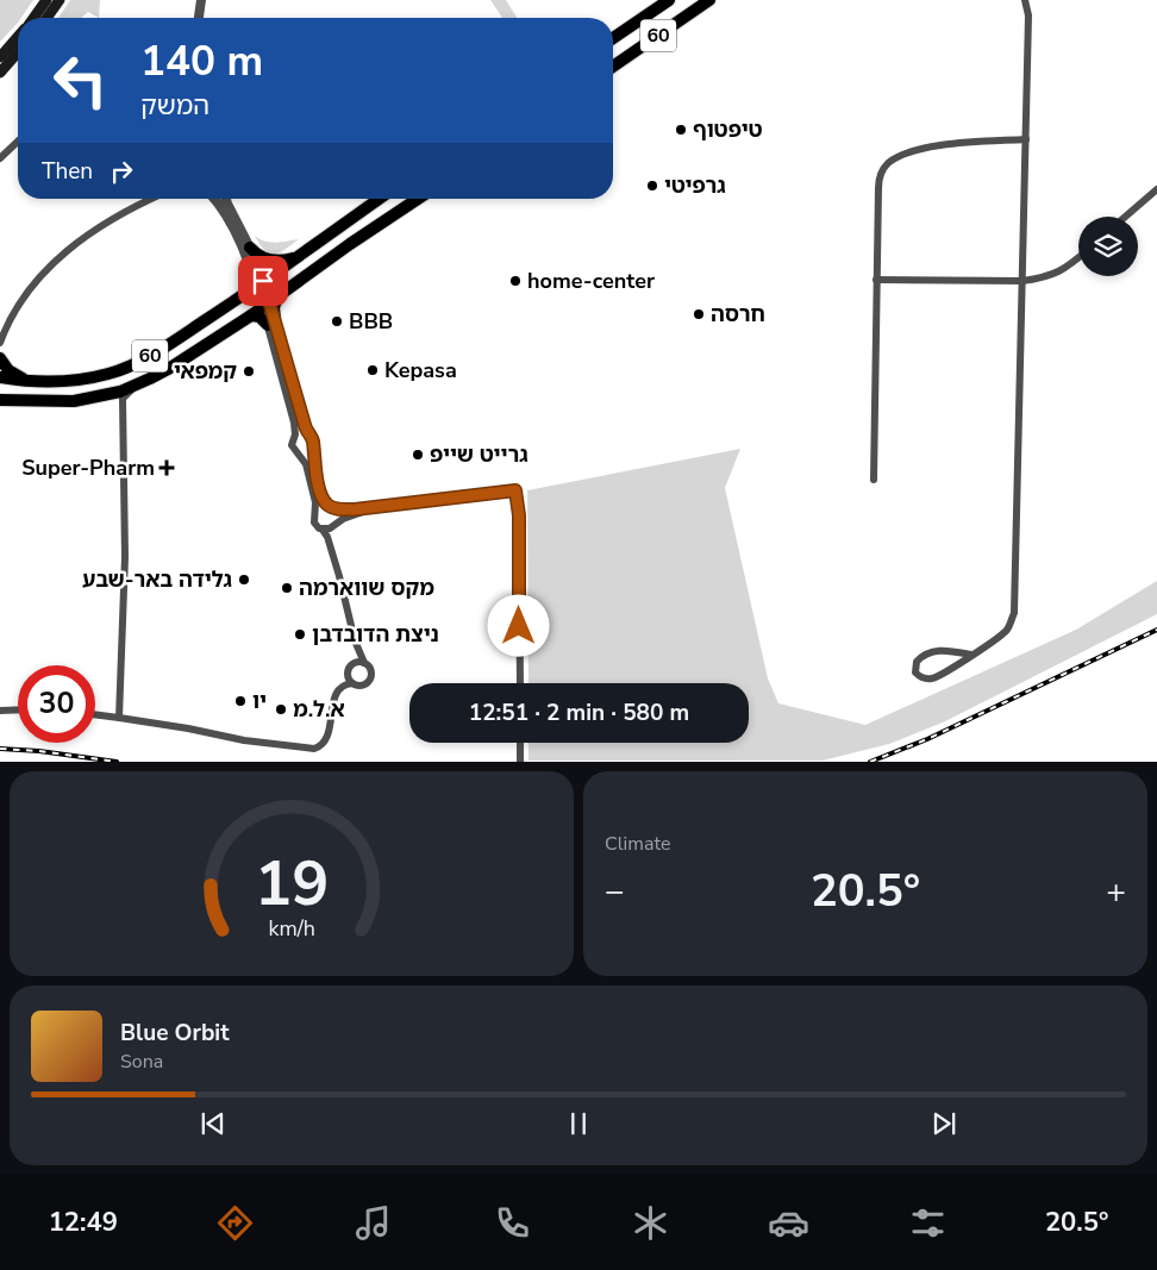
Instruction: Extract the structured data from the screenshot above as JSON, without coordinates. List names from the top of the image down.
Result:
{
  "streets": {
    "highway": ["60"]
  },
  "places": {
    "other": [
      "טיפטוף",
      "גרפיטי",
      "home-center",
      "חרסה",
      "BBB",
      "Kepasa",
      "קמפאי",
      "גרייט שייפ",
      "גלידה באר-שבע",
      "מקס שווארמה",
      "ניצת הדובדבן",
      "יו",
      "א.ל.מ"
    ],
    "health": ["Super-Pharm"]
  },
  "page": {
    "turn": ["140 m", "המשק"],
    "then": "Then",
    "limit": "30",
    "trip": "12:51 · 2 min · 580 m",
    "tile": "Climate",
    "heat": ["−", "20.5°", "+"],
    "song": ["Blue Orbit", "Sona"],
    "tabs": ["12:49", "20.5°"],
    "gauge": ["19", "km/h"]
  }
}
